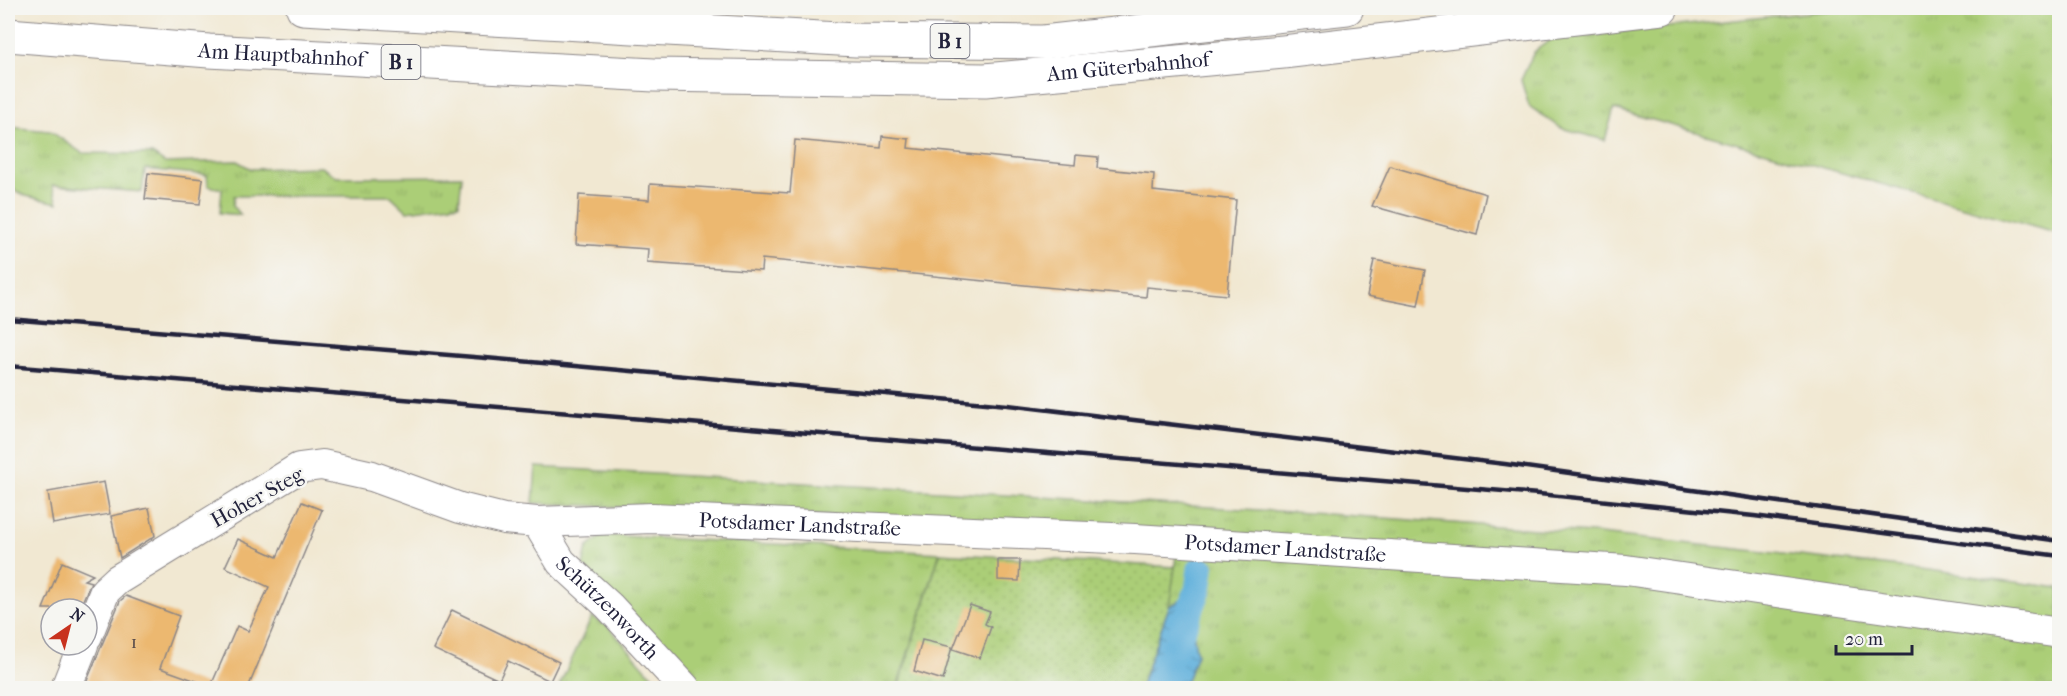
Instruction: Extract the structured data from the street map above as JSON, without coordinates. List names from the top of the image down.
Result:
{
  "streets": {
    "main road": ["B 1", "Am Hauptbahnhof", "Am Güterbahnhof"],
    "street": ["Hoher Steg", "Potsdamer Landstraße", "Schützenworth"]
  },
  "crossings": [
    ["B 1", "Am Güterbahnhof"],
    ["Am Hauptbahnhof", "Am Güterbahnhof"],
    ["Hoher Steg", "Potsdamer Landstraße"],
    ["Potsdamer Landstraße", "Schützenworth"]
  ],
  "house_numbers": ["1"],
  "scale_bar": "20 m",
  "north": "top right"
}
